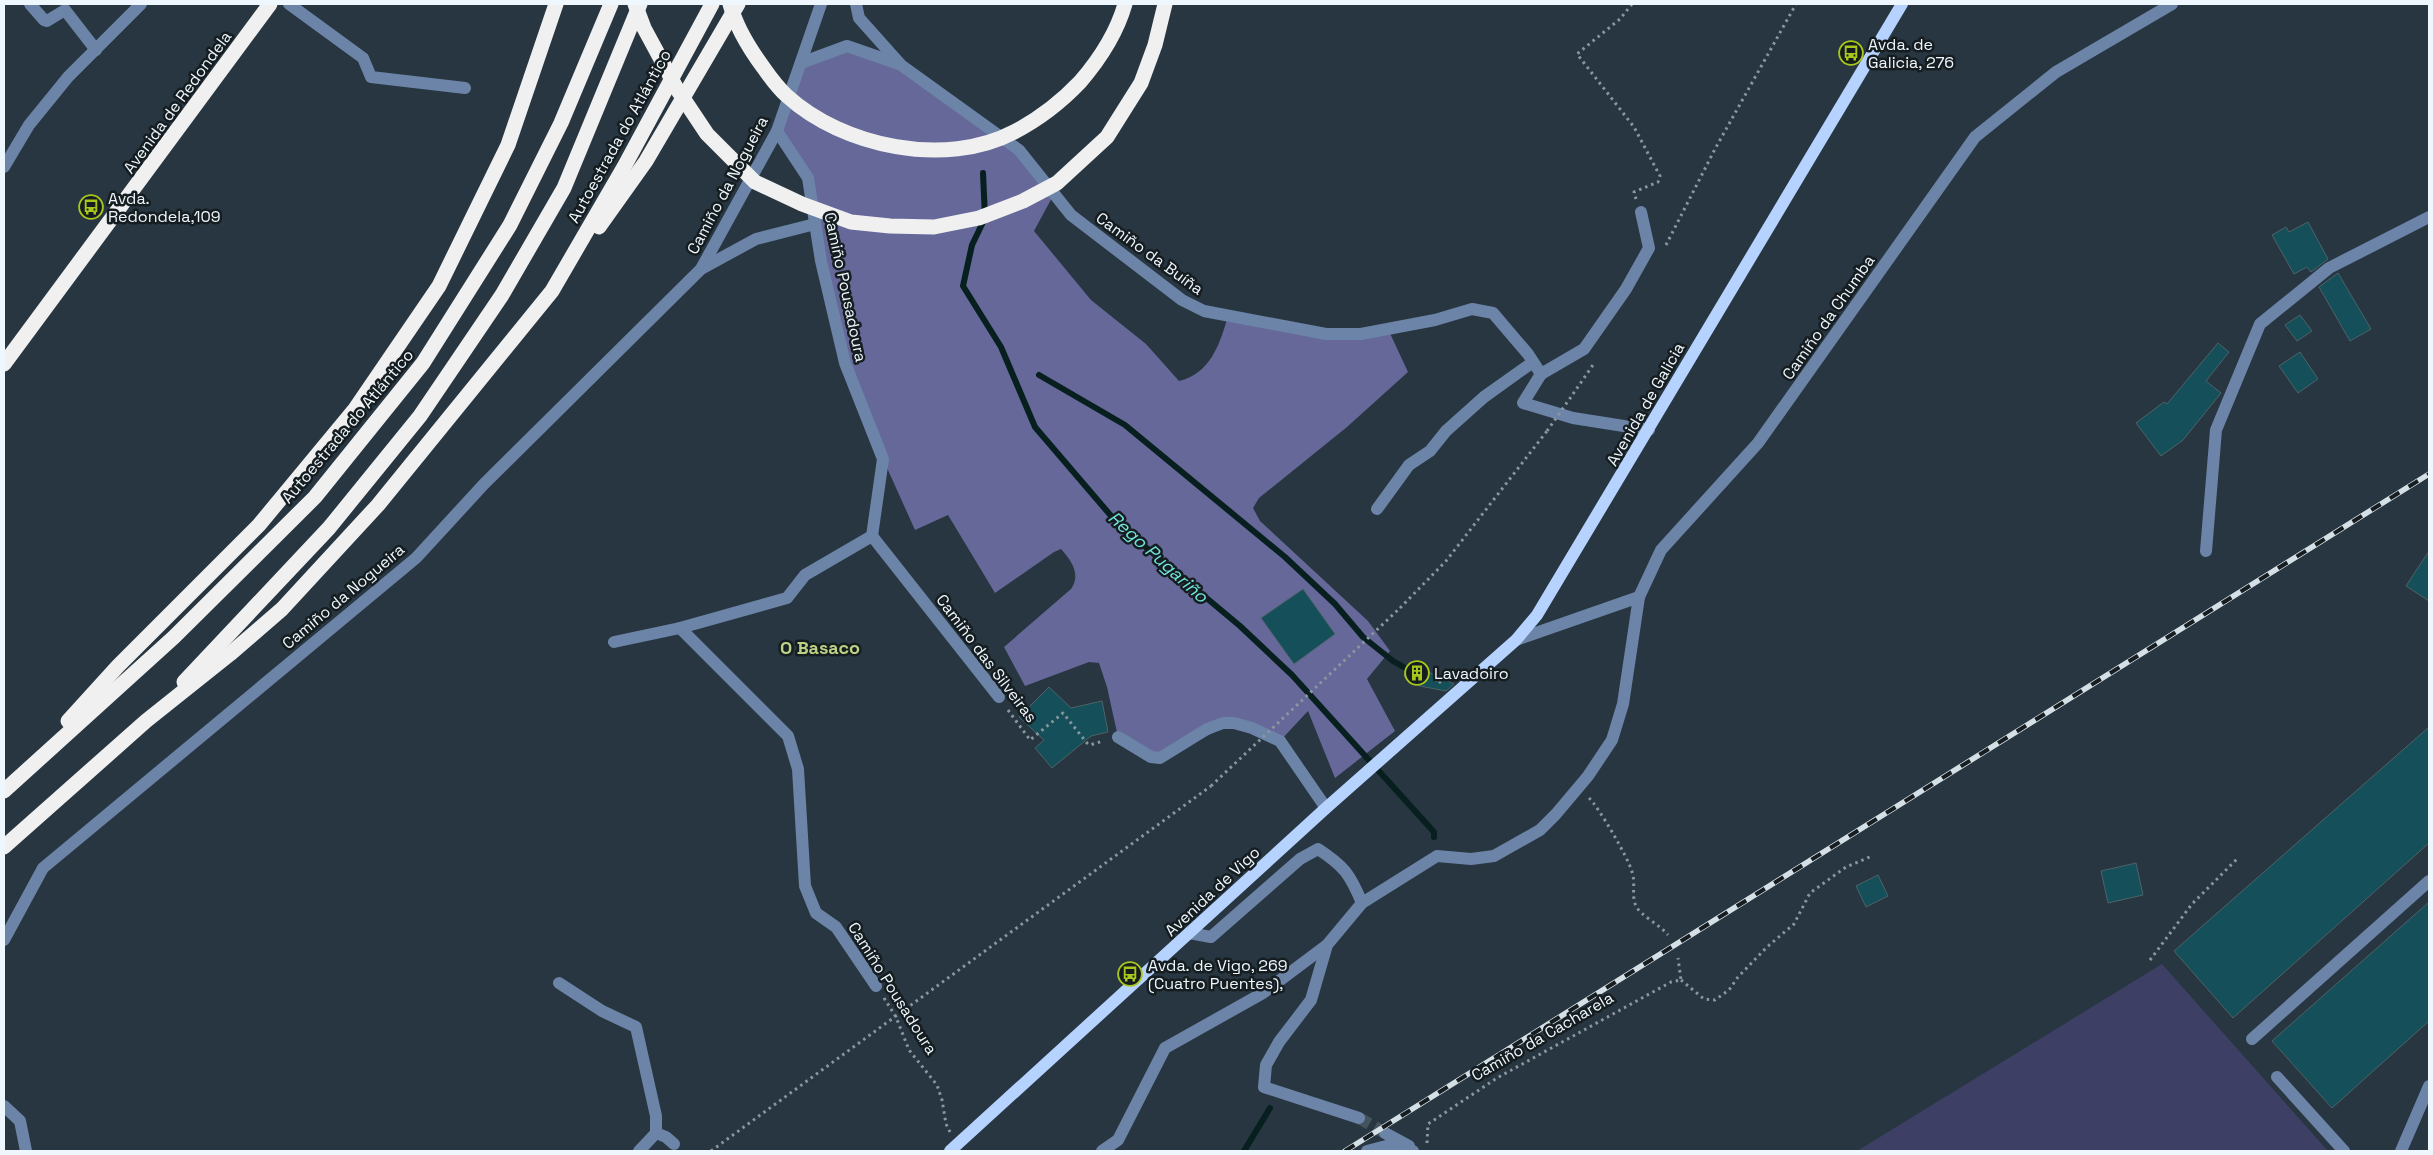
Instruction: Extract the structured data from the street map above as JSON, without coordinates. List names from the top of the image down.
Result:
{
  "streets": {
    "highway": ["Avenida de Redondela", "Autoestrada do Atlántico"],
    "main road": ["Avenida de Galicia", "Avenida de Vigo"],
    "street": [
      "Camiño da Nogueira",
      "Camiño da Buíña",
      "Camiño Pousadoura",
      "Camiño da Chumba",
      "Camiño das Silveiras"
    ],
    "path": ["Camiño da Cacharela"]
  },
  "crossings": [
    ["Camiño da Nogueira", "Camiño da Buíña"],
    ["Camiño da Nogueira", "Camiño Pousadoura"],
    ["Camiño Pousadoura", "Camiño das Silveiras"],
    ["Camiño Pousadoura", "Avenida de Vigo"],
    ["Avenida de Galicia", "Avenida de Vigo"]
  ],
  "districts": ["O Basaco"],
  "water": ["Rego Pugariño"],
  "places": {
    "bus stop": ["Avda. de Galicia, 276", "Avda. Redondela,109", "Avda. de Vigo, 269 (Cuatro Puentes),"],
    "building": ["Lavadoiro"]
  }
}
